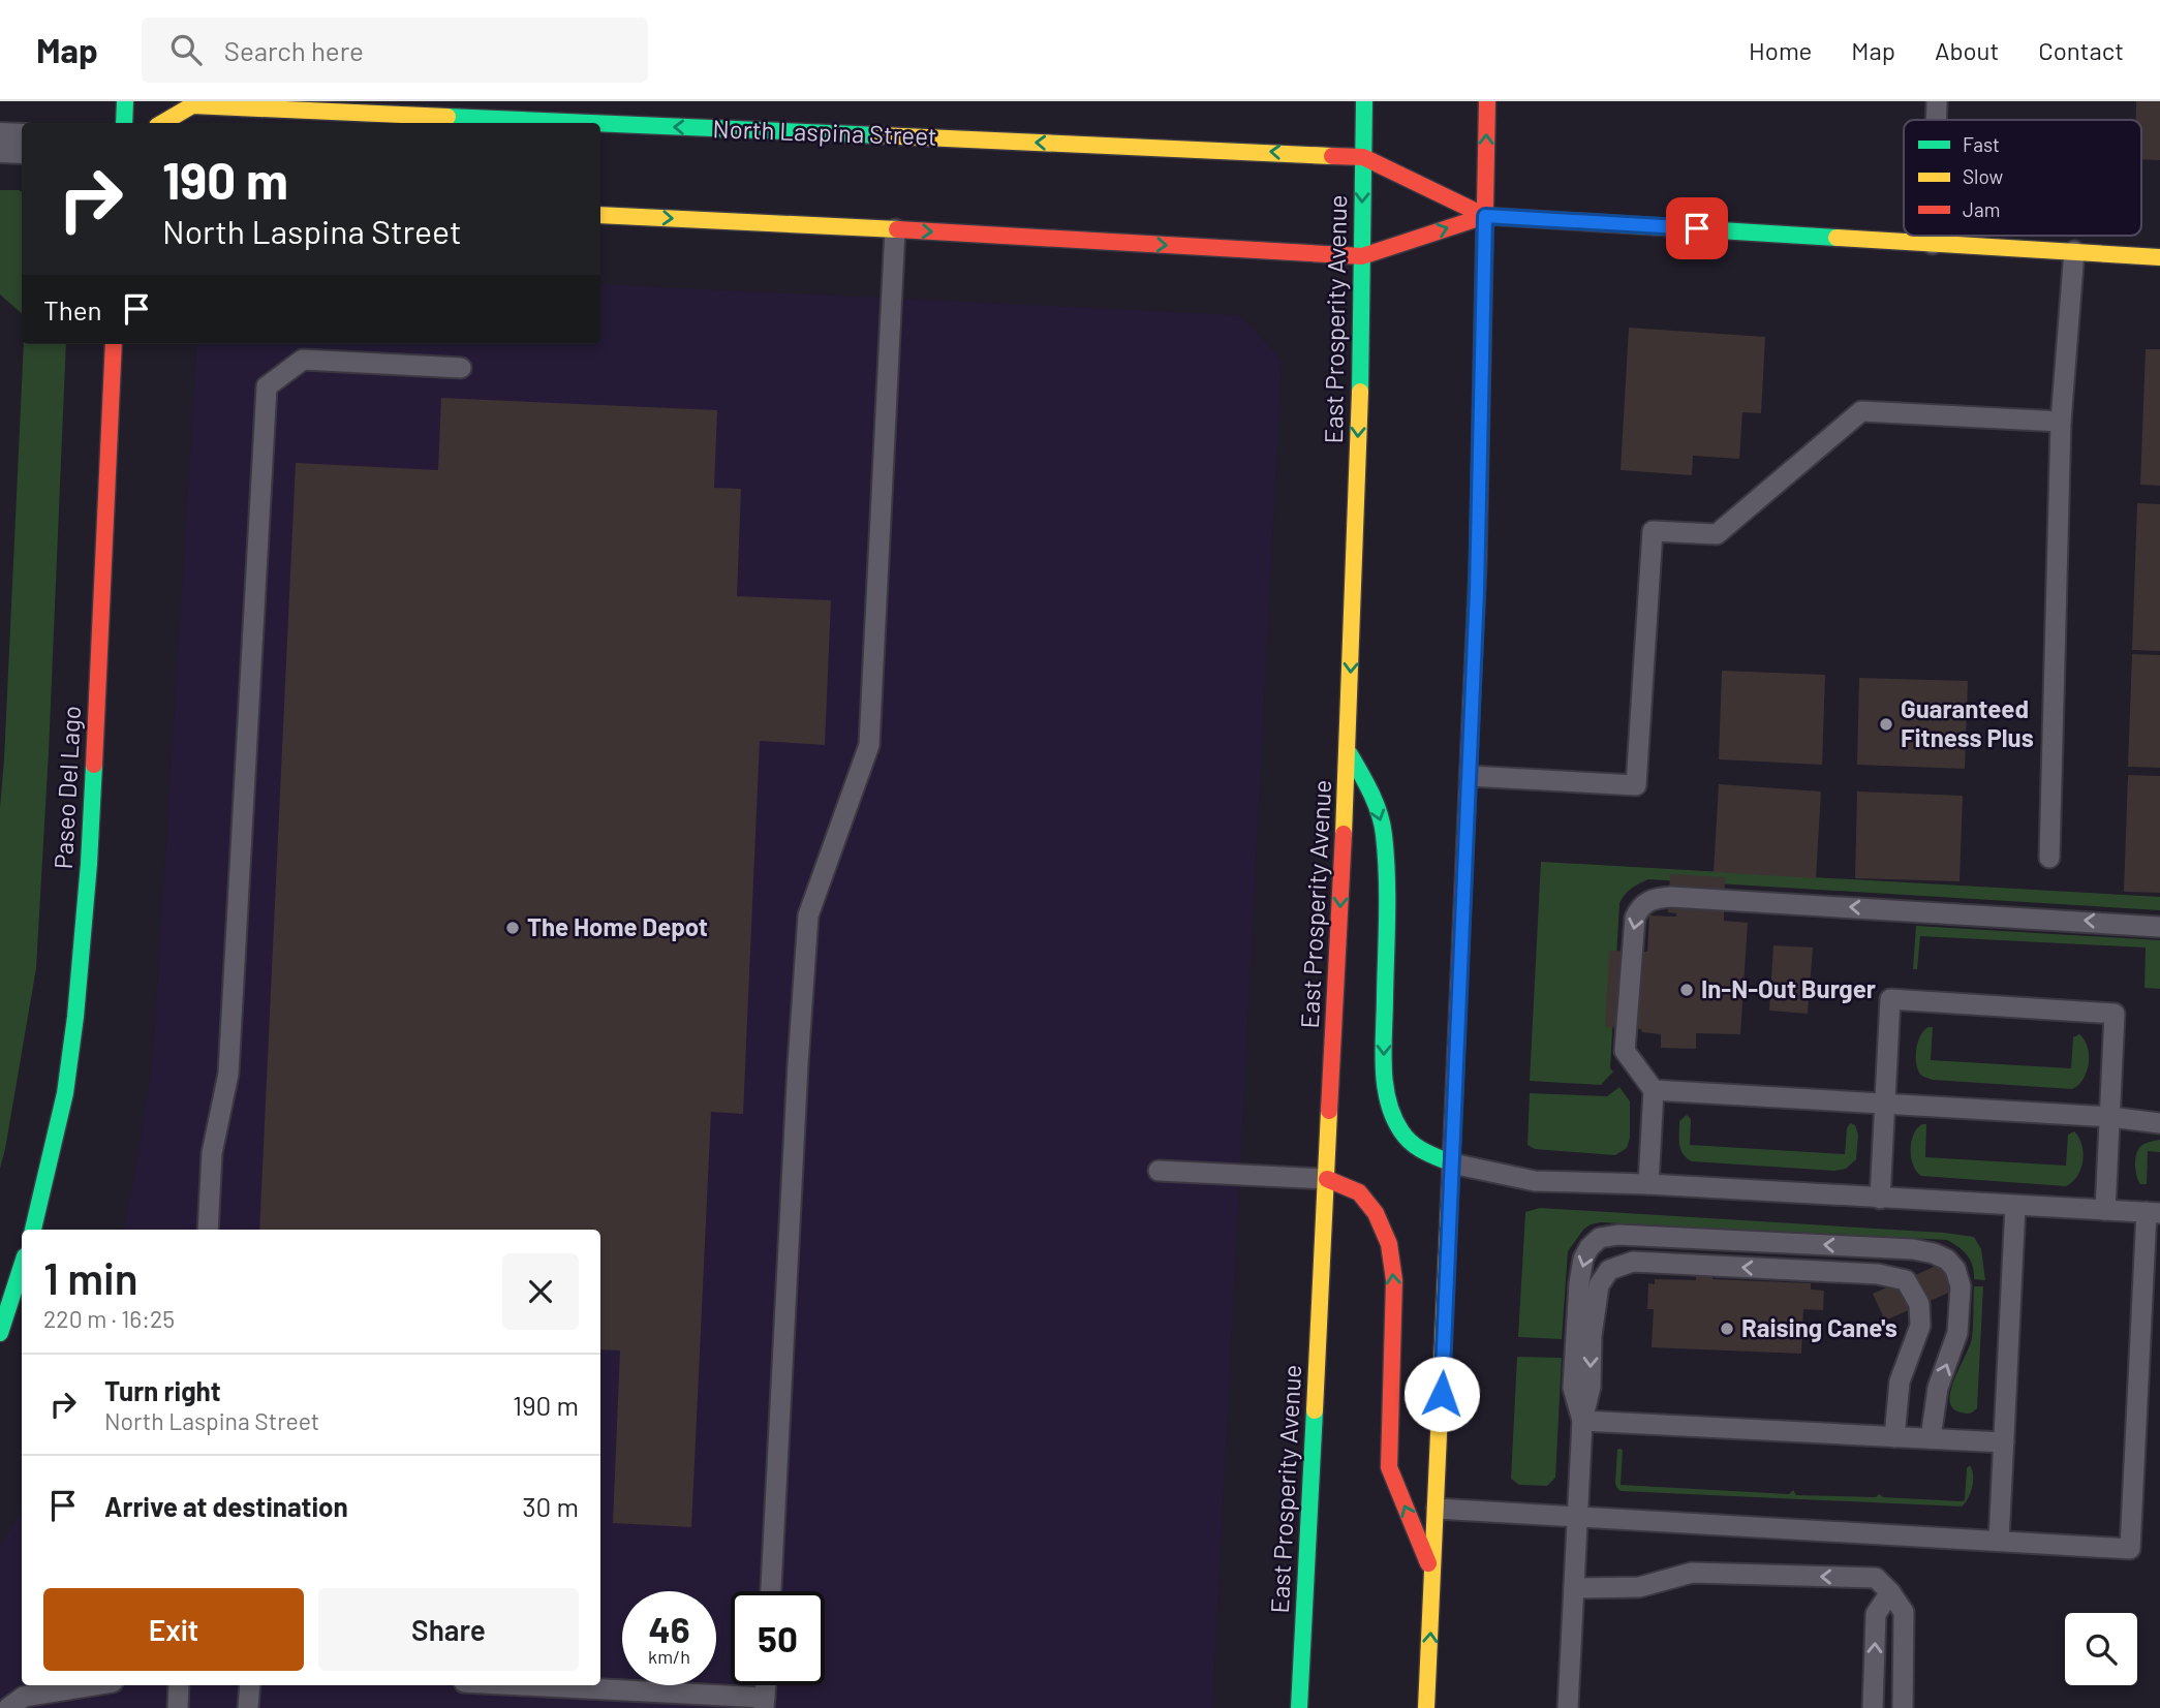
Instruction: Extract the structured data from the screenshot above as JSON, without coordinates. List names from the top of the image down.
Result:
{
  "streets": {
    "main road": ["North Laspina Street", "East Prosperity Avenue", "Paseo Del Lago"]
  },
  "crossings": [
    ["North Laspina Street", "East Prosperity Avenue"]
  ],
  "places": [
    "Guaranteed Fitness Plus",
    "The Home Depot",
    "In-N-Out Burger",
    "Raising Cane's"
  ],
  "legend": ["Fast", "Slow", "Jam"],
  "page": {
    "header": "Map",
    "search": "Search here",
    "nav": [
      "Home",
      "Map",
      "About",
      "Contact"
    ],
    "turn": ["190 m", "North Laspina Street"],
    "then": "Then",
    "heading": ["1 min", "220 m · 16:25"],
    "list": [
      {
        "name": "Turn right",
        "note": "North Laspina Street",
        "value": "190 m"
      },
      {
        "name": "Arrive at destination",
        "value": "30 m"
      }
    ],
    "buttons": ["Exit", "Share"],
    "speed": "46 km/h",
    "limit": "50"
  }
}
